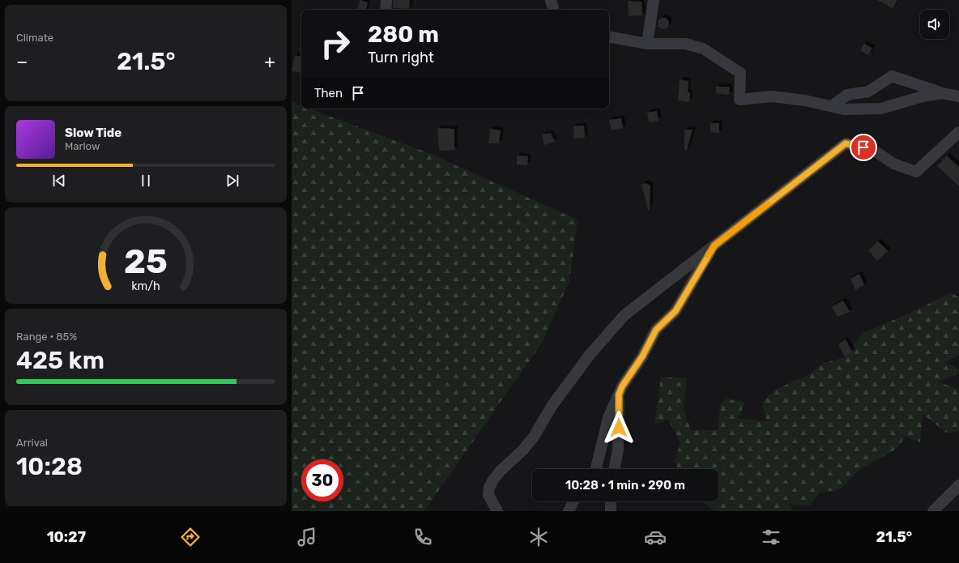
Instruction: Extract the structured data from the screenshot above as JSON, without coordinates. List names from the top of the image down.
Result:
{
  "page": {
    "tile": [
      "Climate",
      ["Range · 85%", "425 km"],
      ["Arrival", "10:28"]
    ],
    "turn": ["280 m", "Turn right"],
    "heat": ["−", "21.5°", "+"],
    "then": "Then",
    "song": ["Slow Tide", "Marlow"],
    "limit": "30",
    "trip": "10:28 · 1 min · 290 m",
    "tabs": ["10:27", "21.5°"],
    "gauge": ["25", "km/h"]
  }
}
